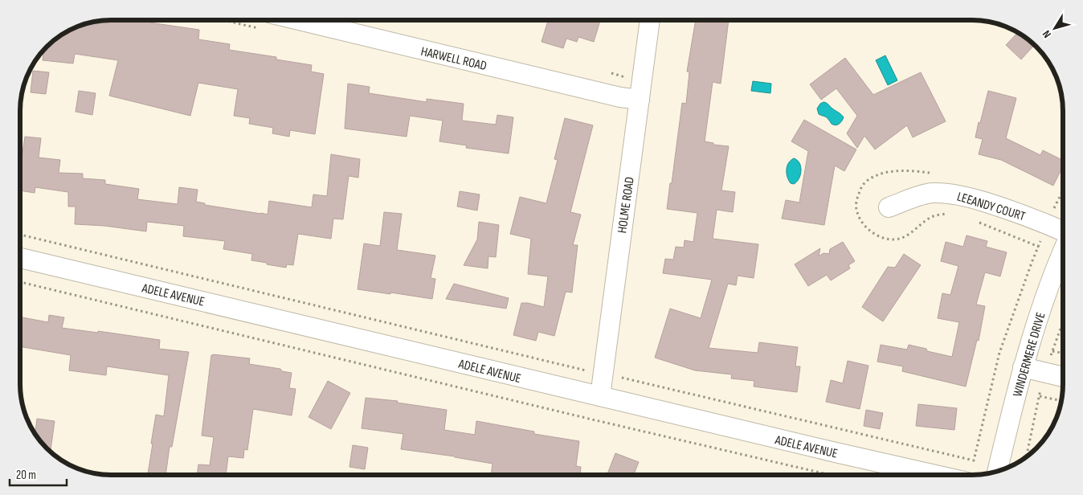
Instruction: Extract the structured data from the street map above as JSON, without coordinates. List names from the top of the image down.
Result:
{
  "streets": {
    "street": [
      "HARWELL ROAD",
      "HOLME ROAD",
      "LEEANDY COURT",
      "ADELE AVENUE",
      "WINDERMERE DRIVE"
    ]
  },
  "crossings": [
    ["HARWELL ROAD", "HOLME ROAD"],
    ["HOLME ROAD", "ADELE AVENUE"]
  ],
  "scale_bar": "20 m",
  "north": "bottom left"
}
